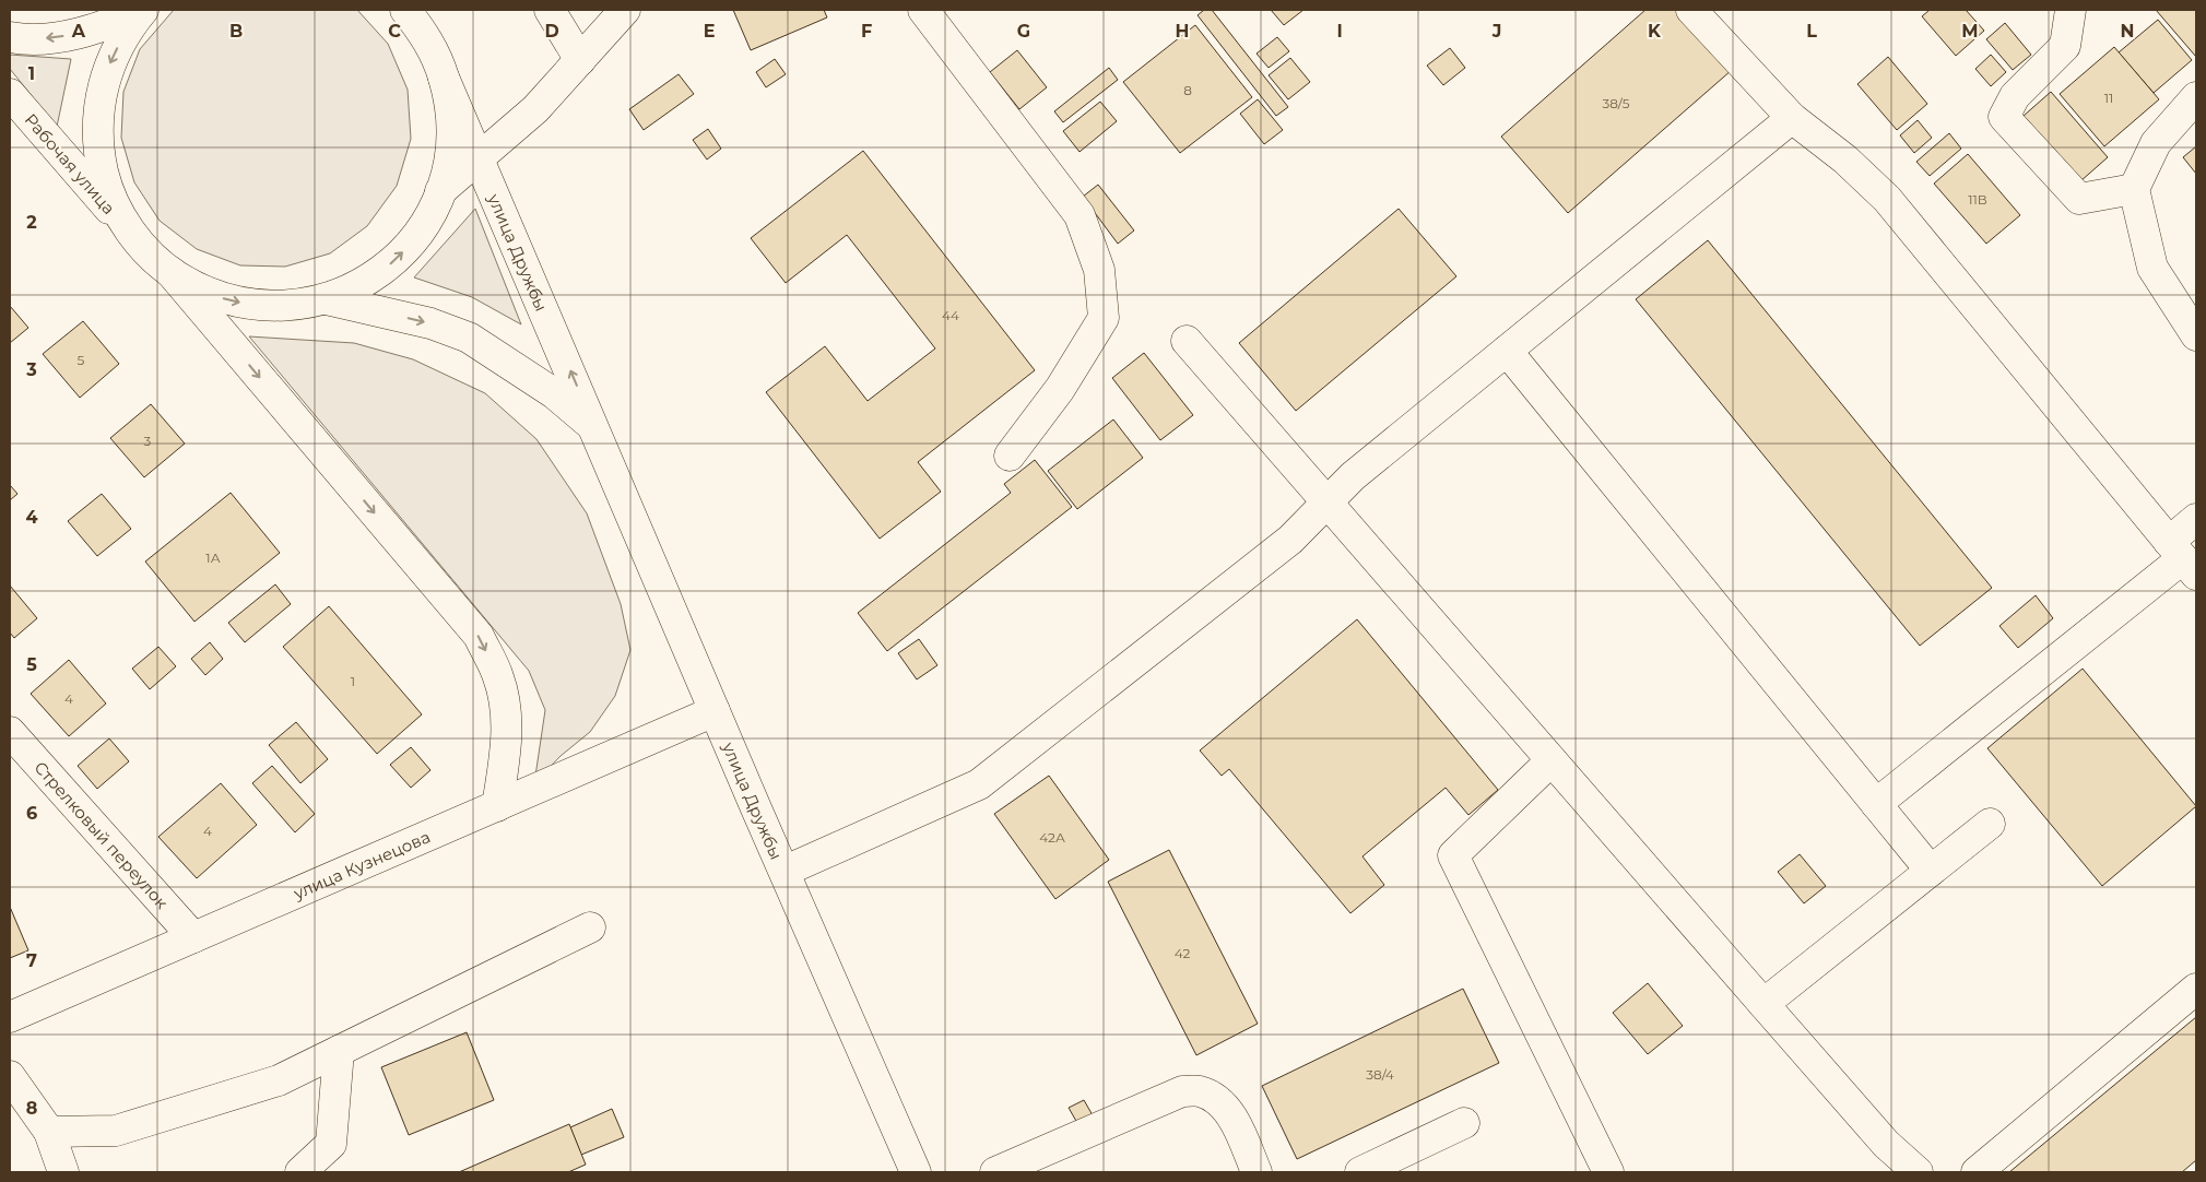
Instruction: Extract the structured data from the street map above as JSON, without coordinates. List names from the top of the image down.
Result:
{
  "streets": {
    "main road": [
      "Рабочая улица",
      "улица Дружбы",
      "Стрелковый переулок",
      "улица Кузнецова"
    ]
  },
  "crossings": [
    ["улица Дружбы", "улица Кузнецова"],
    ["Стрелковый переулок", "улица Кузнецова"]
  ],
  "house_numbers": [
    "8",
    "11",
    "38/5",
    "11В",
    "44",
    "5",
    "3",
    "1А",
    "1",
    "4",
    "4",
    "42А",
    "42",
    "38/4"
  ],
  "grid": {
    "columns": [
      "A",
      "B",
      "C",
      "D",
      "E",
      "F",
      "G",
      "H",
      "I",
      "J",
      "K",
      "L",
      "M",
      "N"
    ],
    "rows": [
      "1",
      "2",
      "3",
      "4",
      "5",
      "6",
      "7",
      "8"
    ]
  }
}
